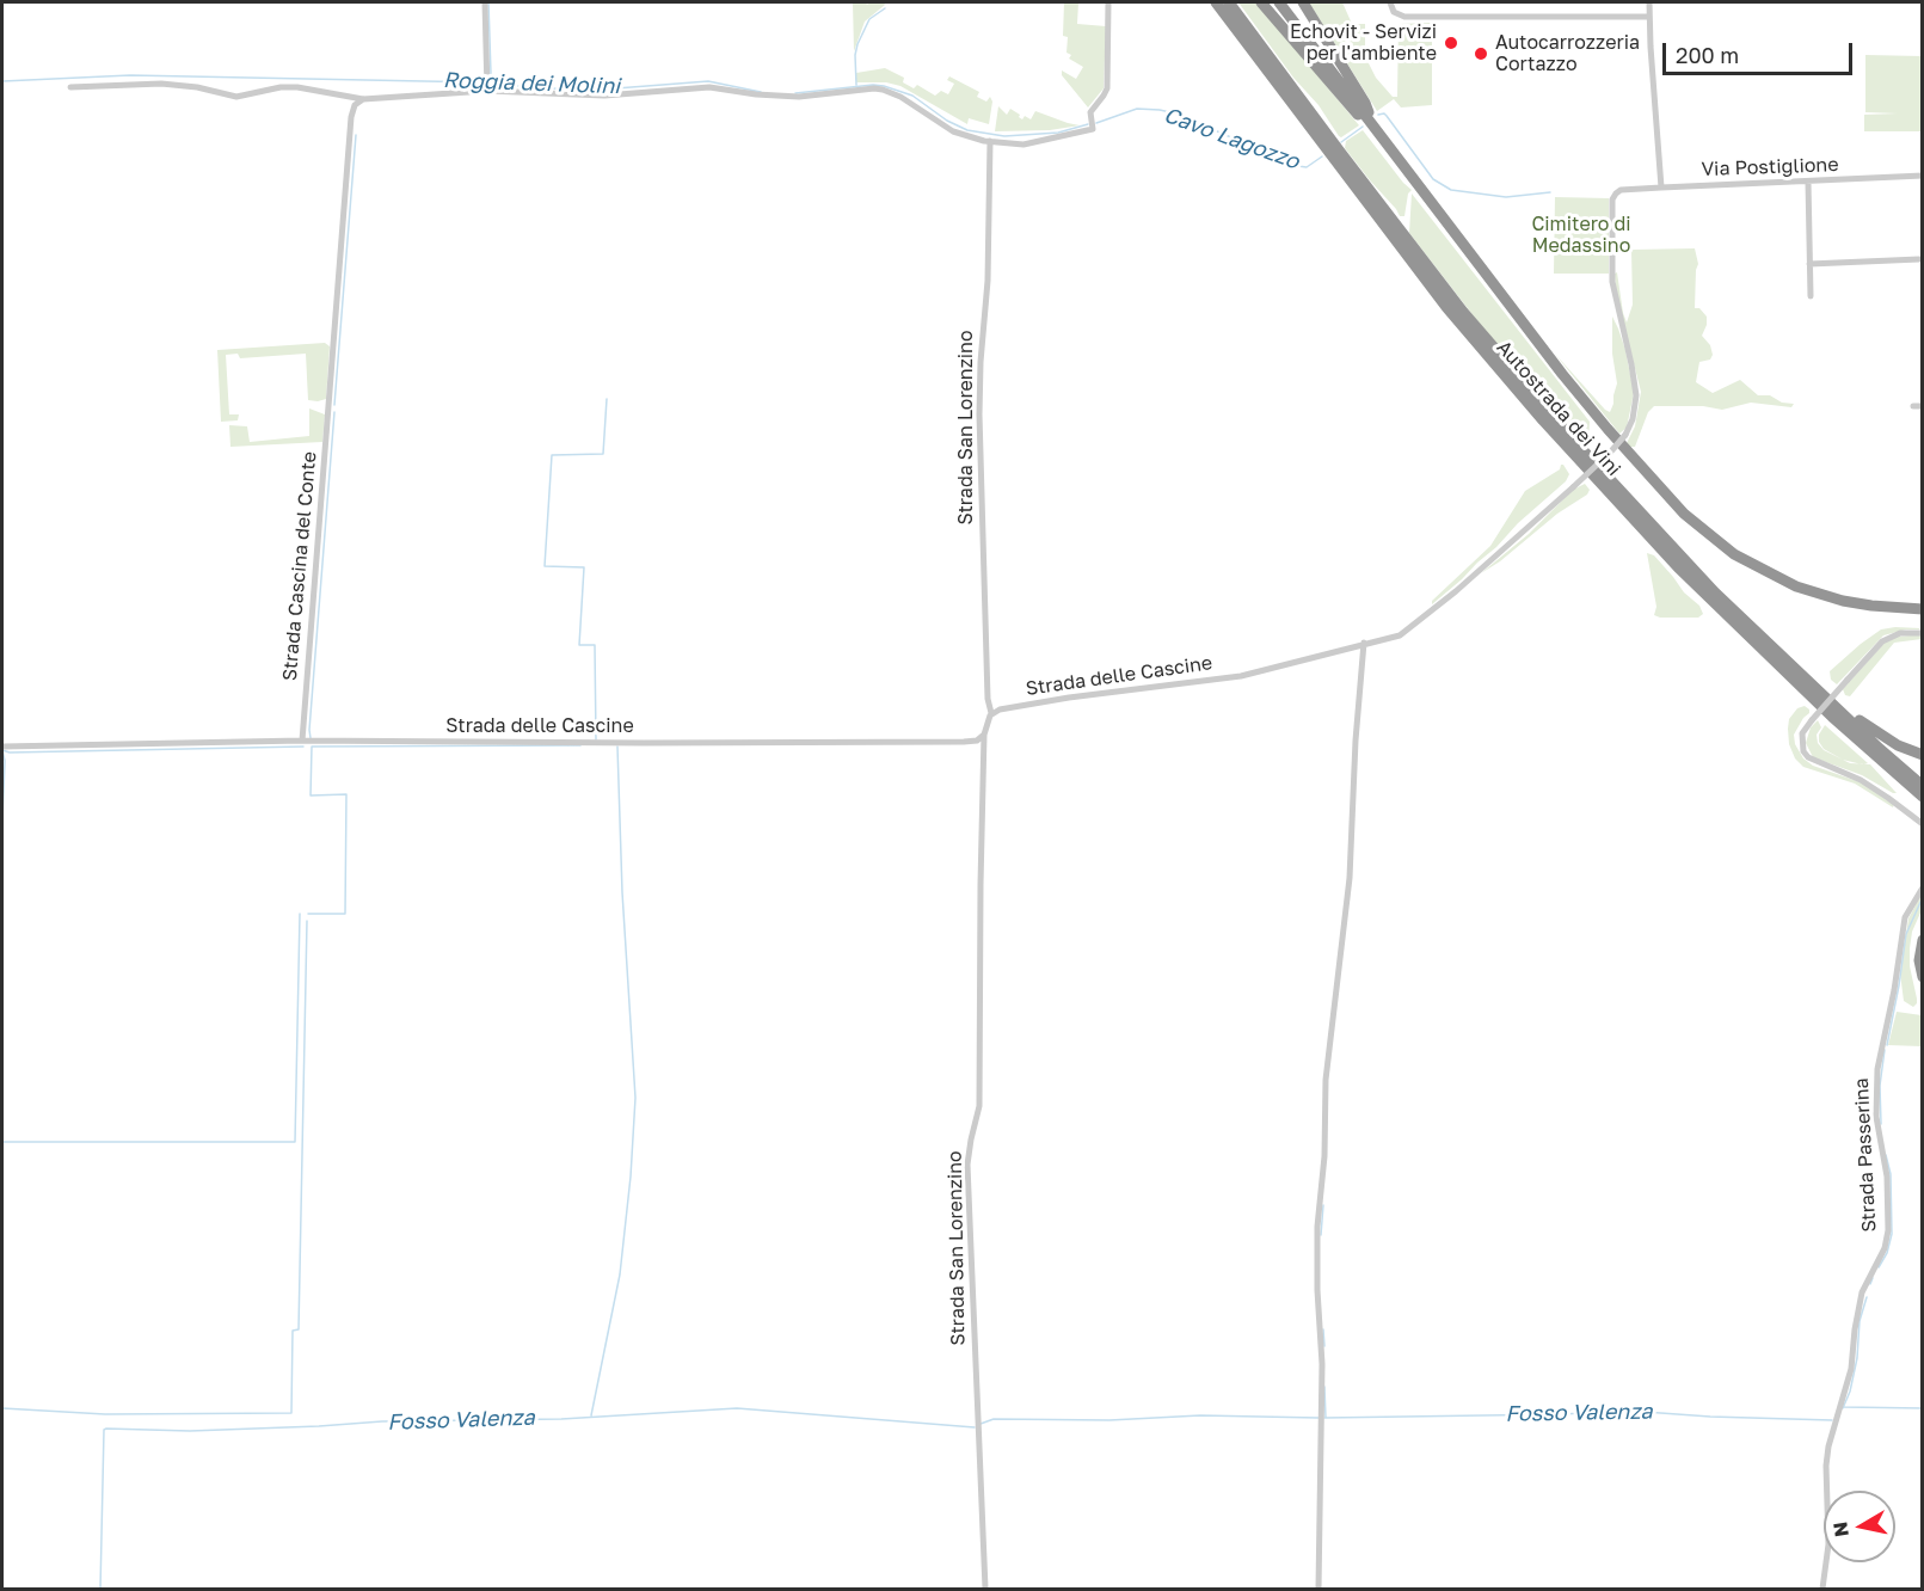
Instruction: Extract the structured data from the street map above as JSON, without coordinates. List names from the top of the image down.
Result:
{
  "streets": {
    "highway": ["Autostrada dei Vini"],
    "street": [
      "Via Postiglione",
      "Strada San Lorenzino",
      "Strada Cascina del Conte",
      "Strada delle Cascine",
      "Strada Passerina"
    ]
  },
  "crossings": [
    ["Via Postiglione", "Strada delle Cascine"],
    ["Strada San Lorenzino", "Strada delle Cascine"],
    ["Strada Cascina del Conte", "Strada delle Cascine"]
  ],
  "water": ["Roggia dei Molini", "Cavo Lagozzo", "Fosso Valenza"],
  "parks": ["Cimitero di Medassino"],
  "places": ["Echovit - Servizi per l'ambiente", "Autocarrozzeria Cortazzo"],
  "scale_bar": "200 m",
  "north": "left"
}
